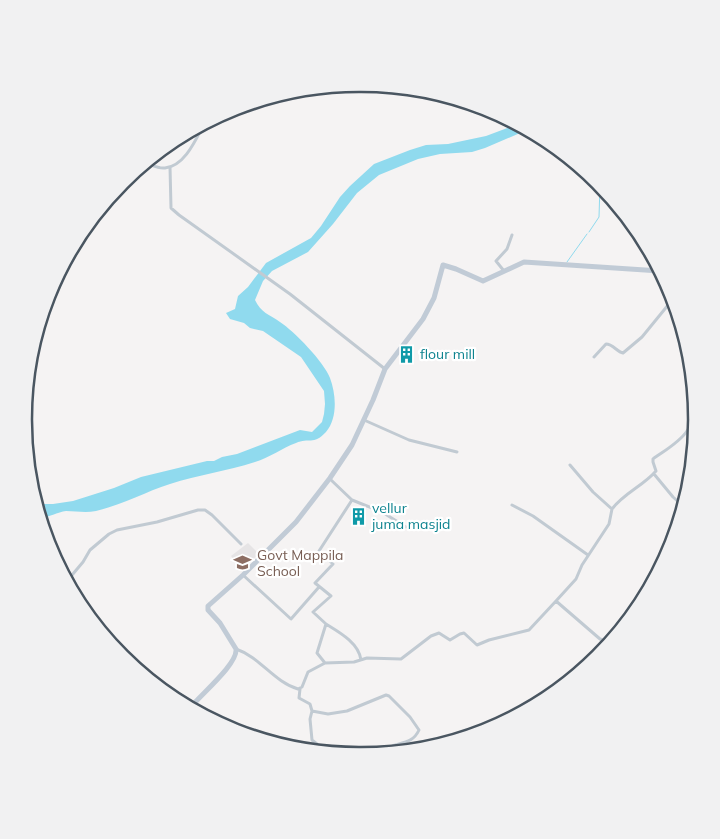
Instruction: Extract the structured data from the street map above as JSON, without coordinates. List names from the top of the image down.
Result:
{
  "places": {
    "building": ["flour mill", "vellur juma masjid"],
    "school or university": ["Govt Mappila School"]
  }
}
